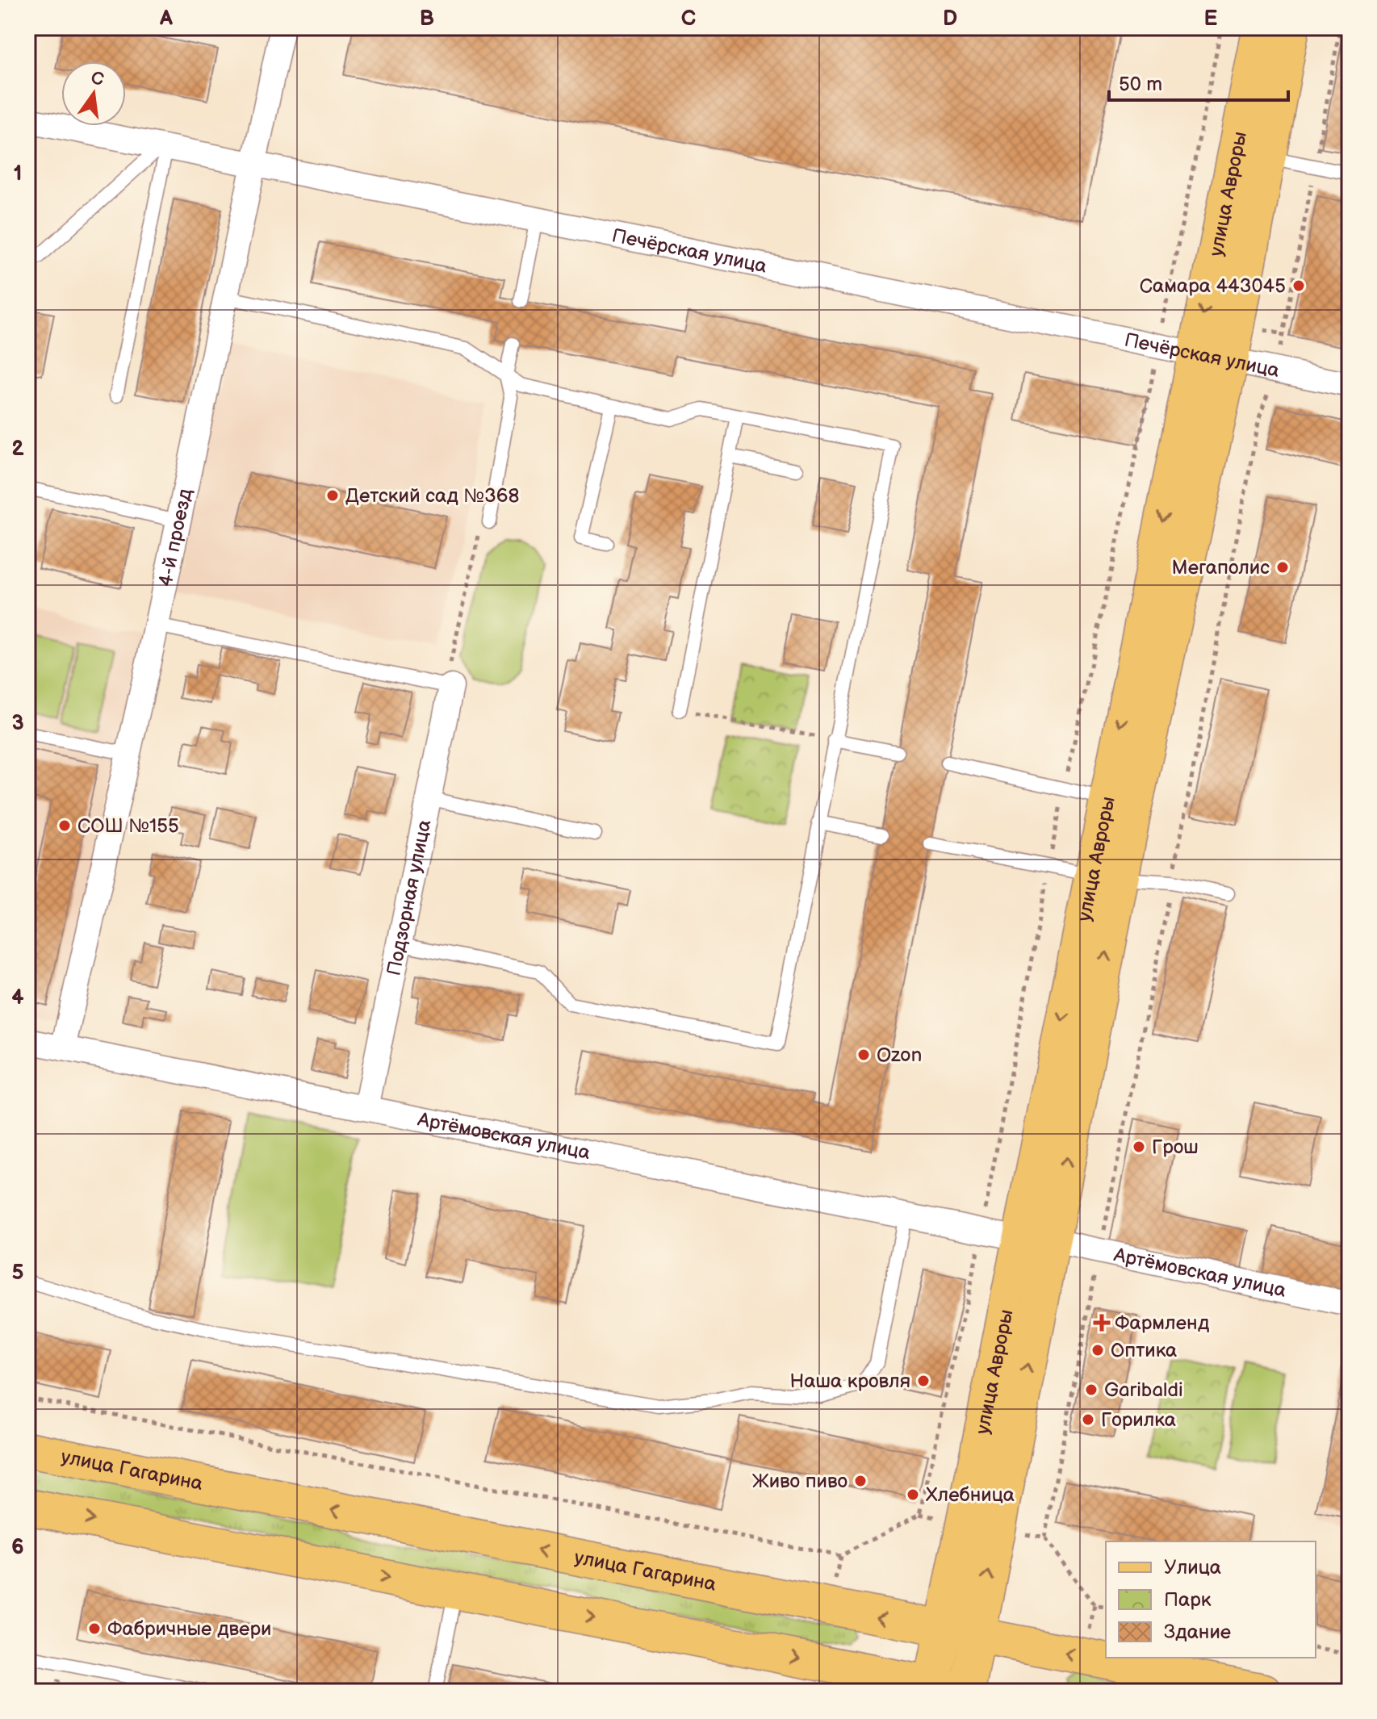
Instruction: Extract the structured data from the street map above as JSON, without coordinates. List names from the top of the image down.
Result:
{
  "streets": {
    "main road": ["улица Авроры", "улица Гагарина"],
    "street": [
      "Печёрская улица",
      "4-й проезд",
      "Подзорная улица",
      "Артёмовская улица"
    ]
  },
  "crossings": [
    ["улица Авроры", "Печёрская улица"],
    ["улица Авроры", "Артёмовская улица"],
    ["улица Авроры", "улица Гагарина"],
    ["Печёрская улица", "4-й проезд"],
    ["4-й проезд", "Артёмовская улица"],
    ["Подзорная улица", "Артёмовская улица"]
  ],
  "places": {
    "other": [
      "Самара 443045",
      "Детский сад №368",
      "Мегаполис",
      "СОШ №155",
      "Ozon",
      "Грош",
      "Оптика",
      "Наша кровля",
      "Garibaldi",
      "Горилка",
      "Живо пиво",
      "Хлебница",
      "Фабричные двери"
    ],
    "health": ["Фармленд"]
  },
  "legend": ["Улица", "Парк", "Здание"],
  "scale_bar": "50 m",
  "north": "top",
  "grid": {
    "columns": [
      "A",
      "B",
      "C",
      "D",
      "E"
    ],
    "rows": [
      "1",
      "2",
      "3",
      "4",
      "5",
      "6"
    ]
  }
}
